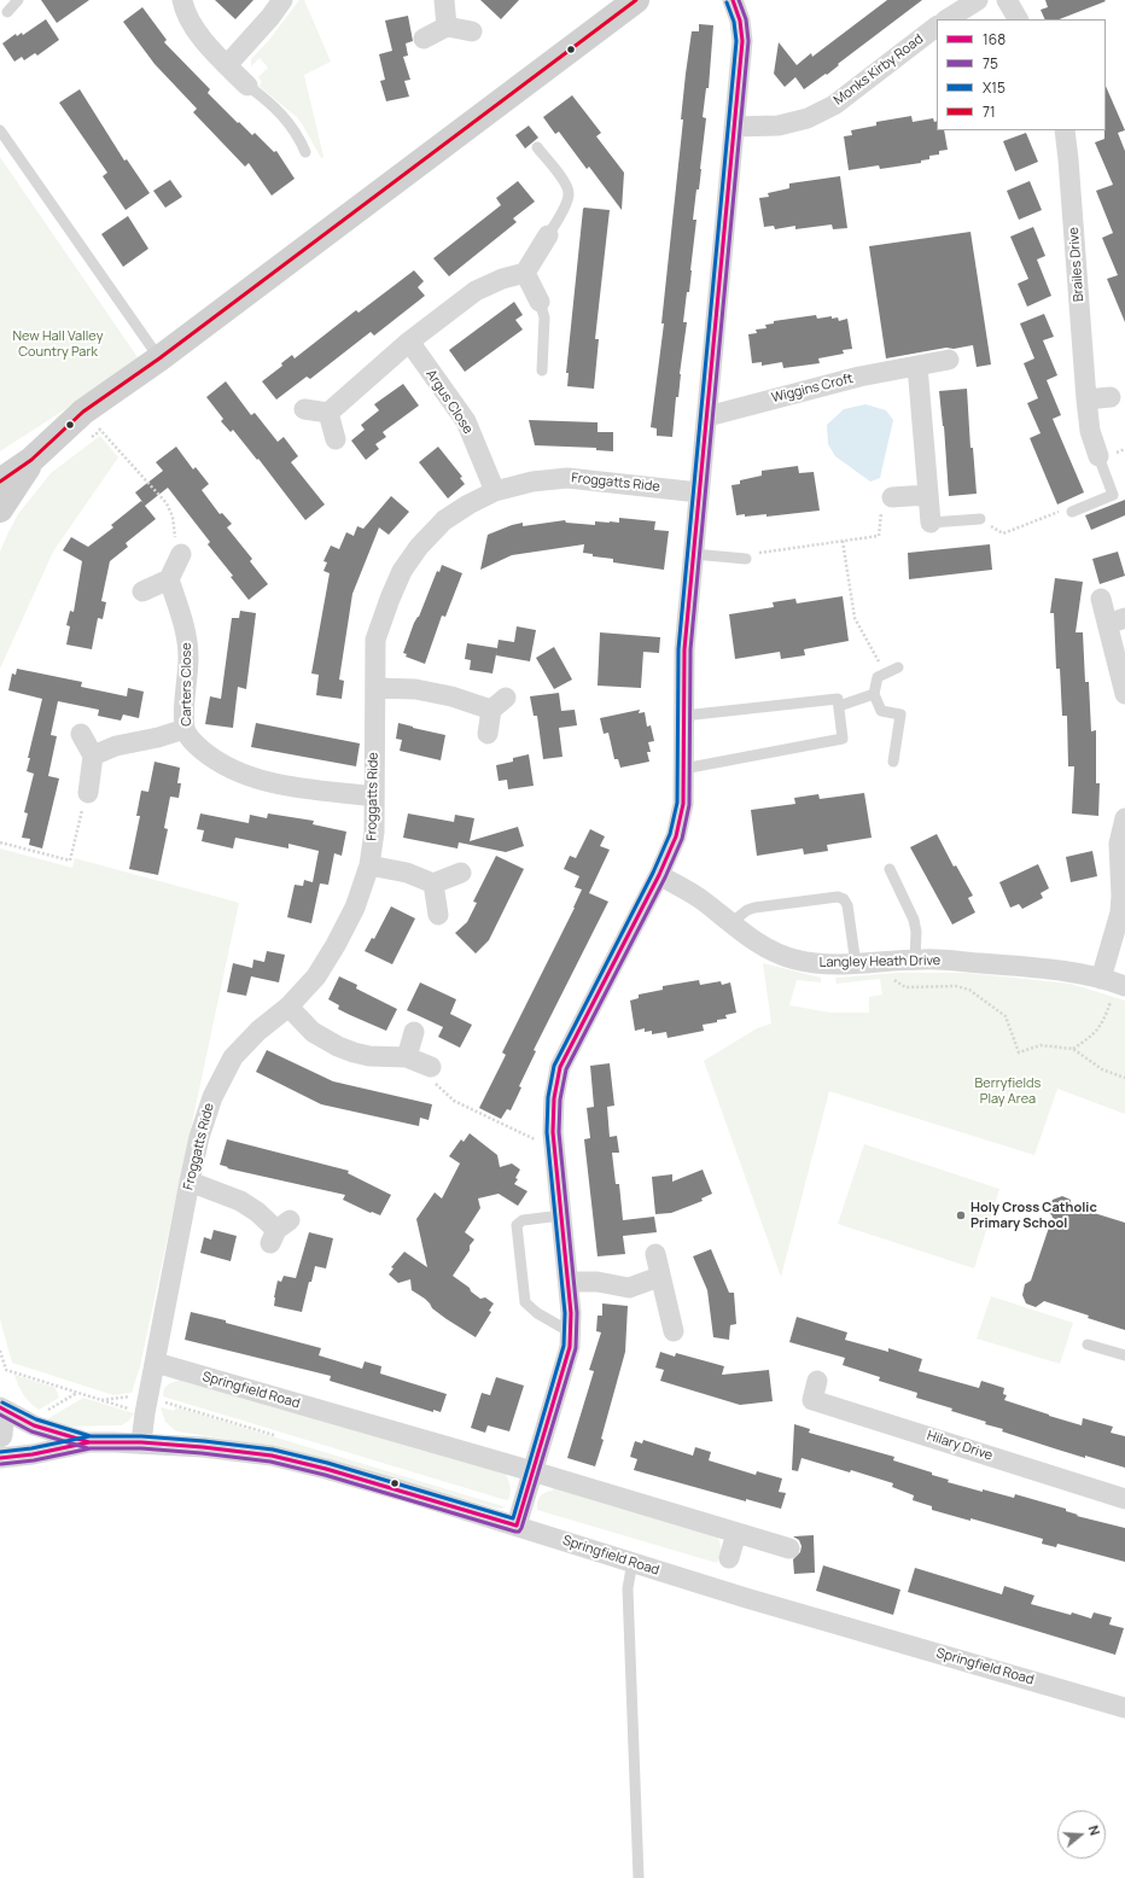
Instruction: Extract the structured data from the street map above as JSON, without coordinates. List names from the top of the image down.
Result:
{
  "streets": {
    "street": [
      "Monks Kirby Road",
      "Brailes Drive",
      "Wiggins Croft",
      "Argus Close",
      "Froggatts Ride",
      "Carters Close",
      "Langley Heath Drive",
      "Springfield Road",
      "Hilary Drive"
    ]
  },
  "crossings": [
    ["Argus Close", "Froggatts Ride"],
    ["Froggatts Ride", "Carters Close"],
    ["Froggatts Ride", "Springfield Road"]
  ],
  "parks": ["New Hall Valley Country Park", "Berryfields Play Area"],
  "places": ["Holy Cross Catholic Primary School"],
  "lines": [
    "transit line 168",
    "transit line 75",
    "transit line 71",
    "transit line X15"
  ],
  "legend": [
    "168",
    "75",
    "X15",
    "71"
  ],
  "north": "right"
}
